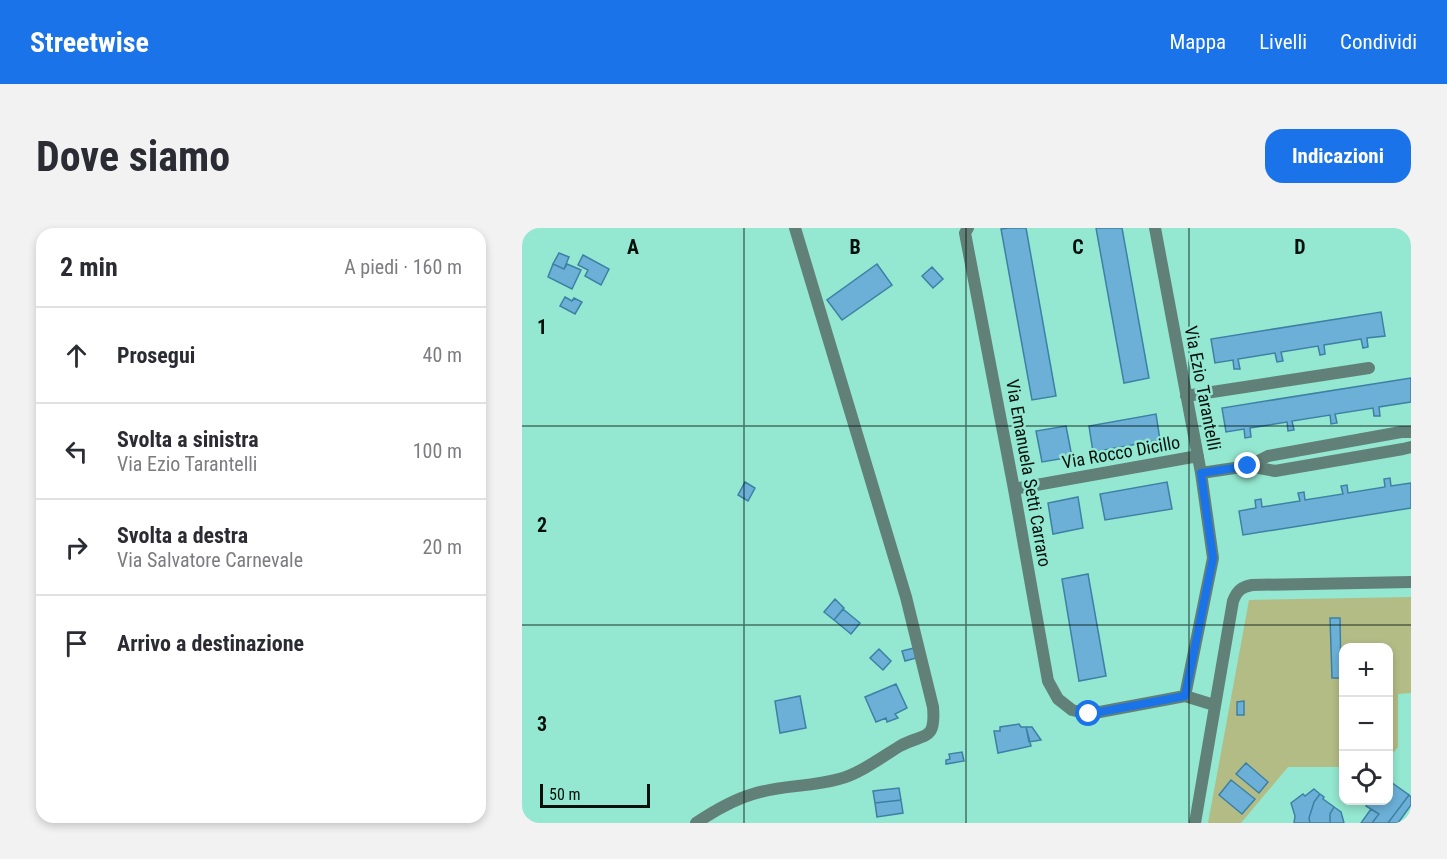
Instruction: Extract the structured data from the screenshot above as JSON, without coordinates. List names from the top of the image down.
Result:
{
  "streets": {
    "street": ["Via Ezio Tarantelli", "Via Rocco Dicillo", "Via Emanuela Setti Carraro"]
  },
  "crossings": [
    ["Via Ezio Tarantelli", "Via Rocco Dicillo"],
    ["Via Ezio Tarantelli", "Via Emanuela Setti Carraro"],
    ["Via Rocco Dicillo", "Via Emanuela Setti Carraro"]
  ],
  "scale_bar": "50 m",
  "page": {
    "header": "Streetwise",
    "nav": ["Mappa", "Livelli", "Condividi"],
    "buttons": "Indicazioni",
    "title": "Dove siamo",
    "heading": ["2 min", "A piedi · 160 m"],
    "list": [
      ["Prosegui", "40 m"],
      ["Svolta a sinistra", "Via Ezio Tarantelli", "100 m"],
      ["Svolta a destra", "Via Salvatore Carnevale", "20 m"],
      "Arrivo a destinazione"
    ],
    "map_buttons": ["+", "−"],
    "scale": "50 m"
  },
  "grid": {
    "columns": [
      "A",
      "B",
      "C",
      "D"
    ],
    "rows": ["1", "2", "3"]
  }
}
